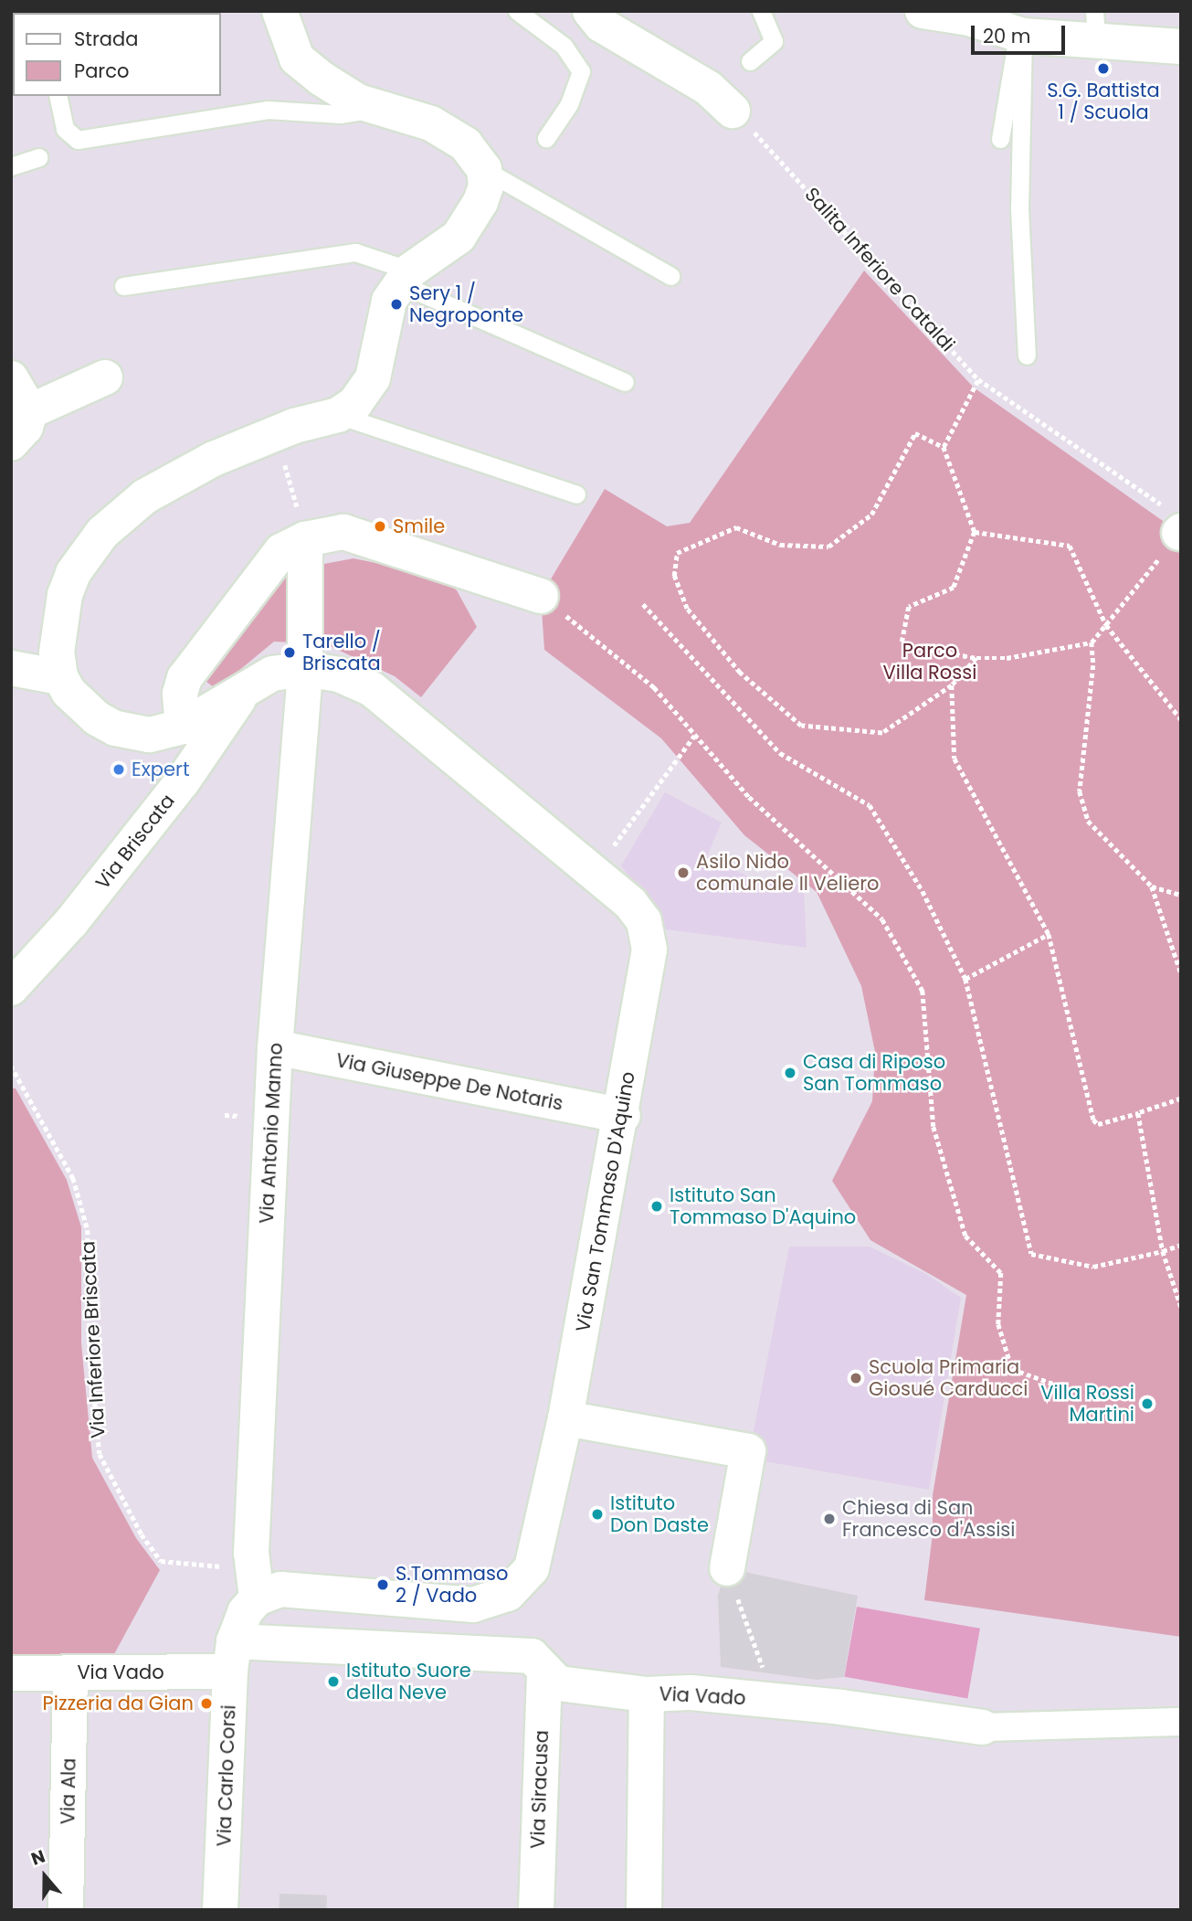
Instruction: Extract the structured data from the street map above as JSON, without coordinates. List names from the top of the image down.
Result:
{
  "streets": {
    "street": [
      "Via Briscata",
      "Via Giuseppe De Notaris",
      "Via Antonio Manno",
      "Via San Tommaso D'Aquino",
      "Via Vado",
      "Via Carlo Corsi",
      "Via Siracusa",
      "Via Ala"
    ],
    "path": ["Salita Inferiore Cataldi", "Via Inferiore Briscata"]
  },
  "crossings": [
    ["Via Briscata", "Via San Tommaso D'Aquino"],
    ["Via Giuseppe De Notaris", "Via Antonio Manno"],
    ["Via Giuseppe De Notaris", "Via San Tommaso D'Aquino"],
    ["Via Antonio Manno", "Via San Tommaso D'Aquino"],
    ["Via Antonio Manno", "Via Inferiore Briscata"],
    ["Via San Tommaso D'Aquino", "Via Inferiore Briscata"],
    ["Via Vado", "Via Carlo Corsi"],
    ["Via Vado", "Via Siracusa"],
    ["Via Vado", "Via Ala"]
  ],
  "parks": ["Parco Villa Rossi"],
  "places": [
    "S.G. Battista 1 / Scuola",
    "Sery 1 / Negroponte",
    "Smile",
    "Tarello / Briscata",
    "Expert",
    "Asilo Nido comunale Il Veliero",
    "Casa di Riposo San Tommaso",
    "Istituto San Tommaso D'Aquino",
    "Scuola Primaria Giosué Carducci",
    "Villa Rossi Martini",
    "Istituto Don Daste",
    "Chiesa di San Francesco d'Assisi",
    "S.Tommaso 2 / Vado",
    "Istituto Suore della Neve",
    "Pizzeria da Gian"
  ],
  "legend": ["Strada", "Parco"],
  "scale_bar": "20 m",
  "north": "top"
}
